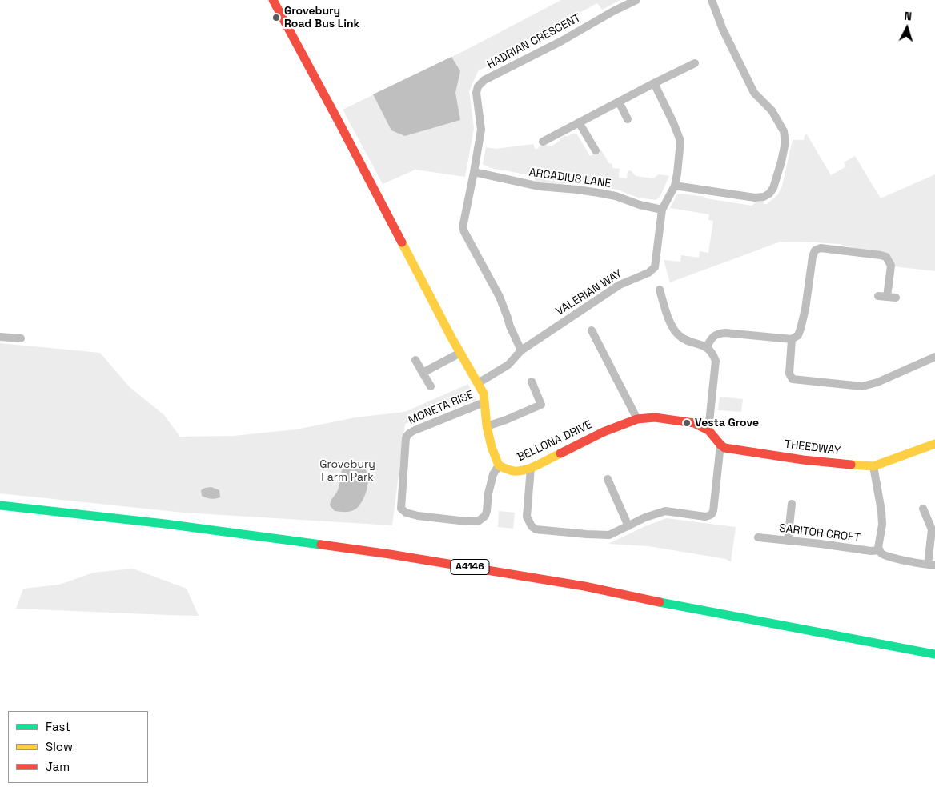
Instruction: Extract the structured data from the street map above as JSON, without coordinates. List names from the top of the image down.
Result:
{
  "streets": {
    "main road": ["BELLONA DRIVE", "THEEDWAY", "A4146"],
    "street": [
      "HADRIAN CRESCENT",
      "ARCADIUS LANE",
      "VALERIAN WAY",
      "MONETA RISE",
      "SARITOR CROFT"
    ]
  },
  "crossings": [
    ["HADRIAN CRESCENT", "ARCADIUS LANE"],
    ["HADRIAN CRESCENT", "VALERIAN WAY"],
    ["ARCADIUS LANE", "VALERIAN WAY"],
    ["MONETA RISE", "BELLONA DRIVE"]
  ],
  "parks": ["Grovebury Farm Park"],
  "places": ["Grovebury Road Bus Link", "Vesta Grove"],
  "legend": ["Fast", "Slow", "Jam"],
  "north": "top"
}
